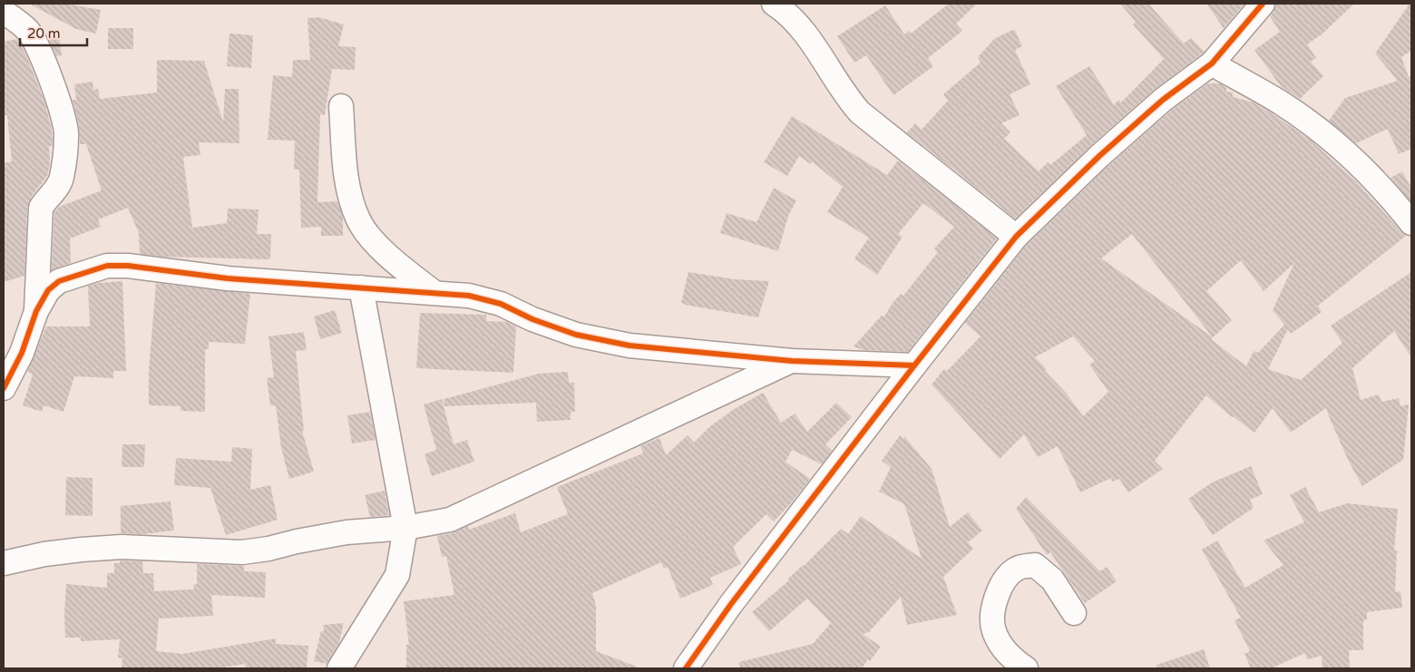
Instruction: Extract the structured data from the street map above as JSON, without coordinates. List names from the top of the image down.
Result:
{
  "scale_bar": "20 m"
}
